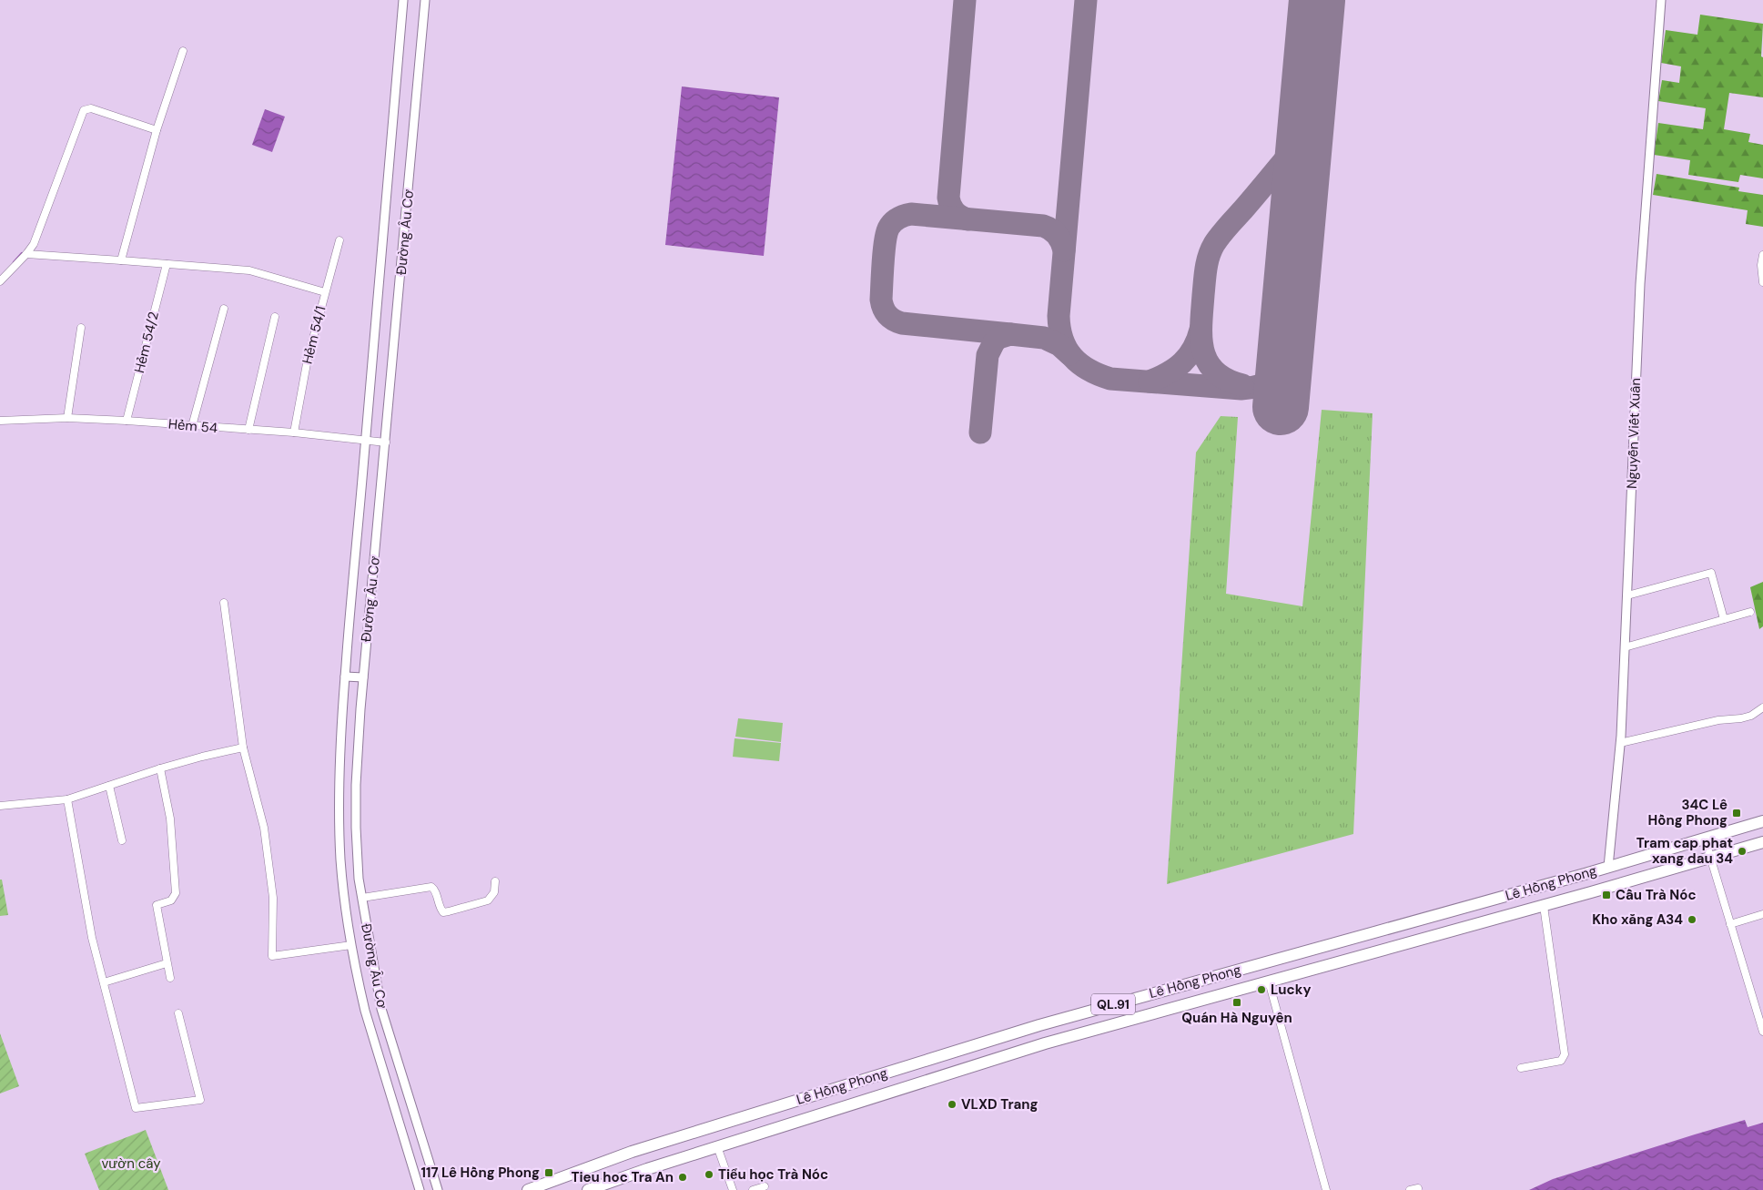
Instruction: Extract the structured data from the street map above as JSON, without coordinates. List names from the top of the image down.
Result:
{
  "streets": {
    "highway": ["Lê Hồng Phong", "QL.91"],
    "street": [
      "Đường Âu Cơ",
      "Hẻm 54/1",
      "Hẻm 54/2",
      "Hẻm 54",
      "Nguyễn Viết Xuân"
    ]
  },
  "crossings": [
    ["Đường Âu Cơ", "Hẻm 54"],
    ["Hẻm 54/1", "Hẻm 54"],
    ["Hẻm 54/2", "Hẻm 54"],
    ["Nguyễn Viết Xuân", "Lê Hồng Phong"]
  ],
  "parks": ["vườn cây"],
  "places": {
    "transit": [
      "34C Lê Hồng Phong",
      "Cầu Trà Nóc",
      "Quán Hà Nguyên",
      "117 Lê Hồng Phong"
    ],
    "other": [
      "Tram cap phat xang dau 34",
      "Kho xăng A34",
      "Lucky",
      "VLXD Trang",
      "Tiểu học Trà Nóc",
      "Tieu hoc Tra An"
    ]
  }
}
